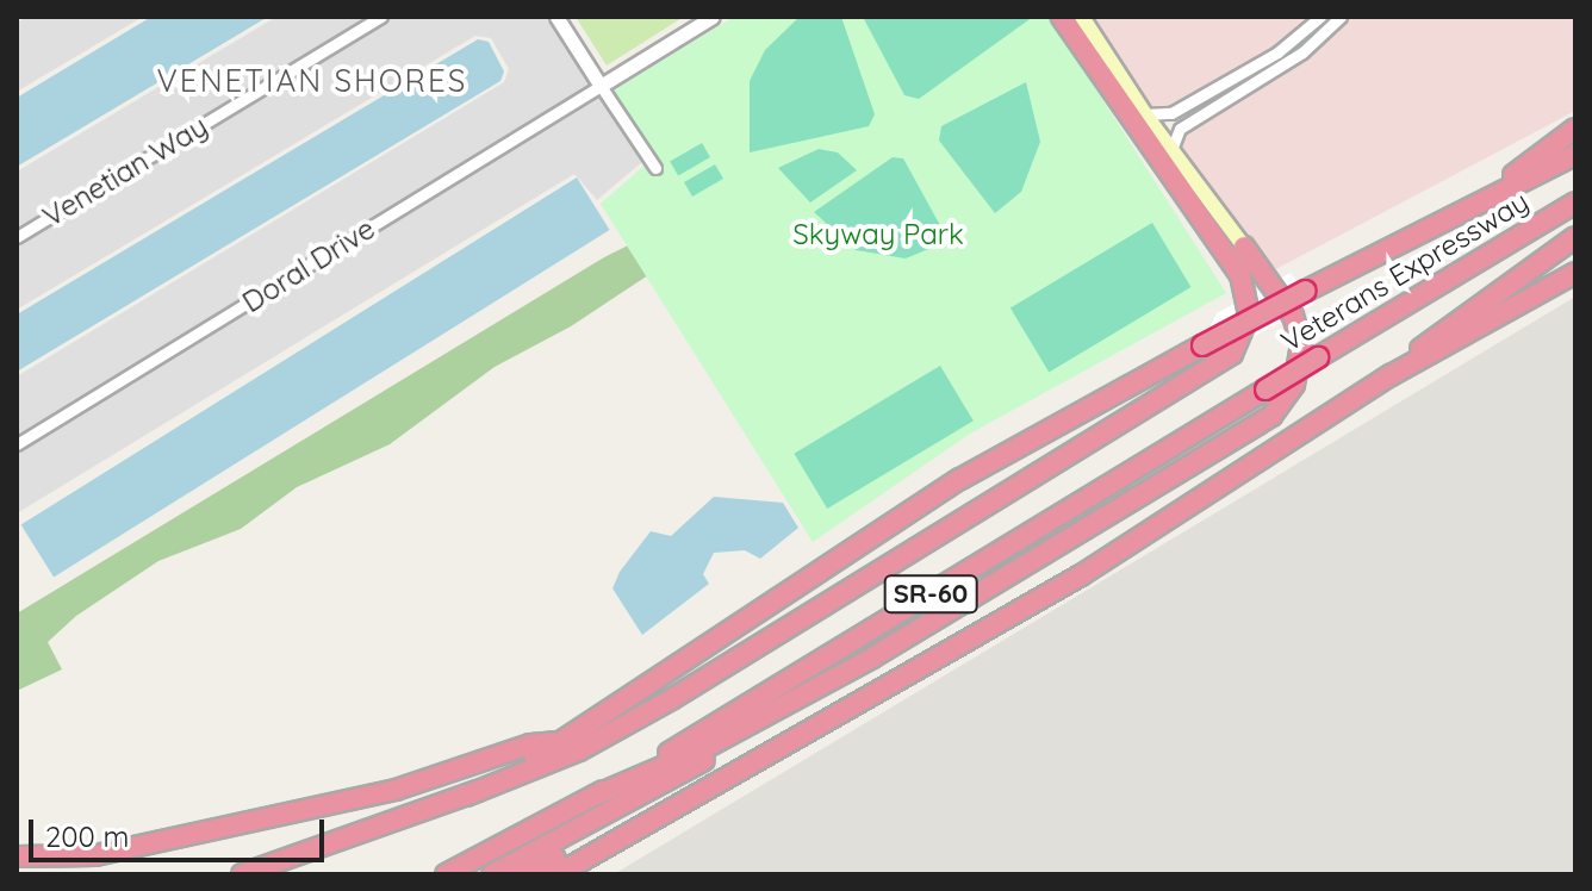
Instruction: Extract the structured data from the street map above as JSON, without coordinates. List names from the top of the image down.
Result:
{
  "streets": {
    "highway": ["Veterans Expressway", "SR-60"],
    "street": ["Venetian Way", "Doral Drive"]
  },
  "crossings": [
    ["Veterans Expressway", "SR-60"]
  ],
  "districts": ["VENETIAN SHORES"],
  "parks": ["Skyway Park"],
  "scale_bar": "200 m"
}
